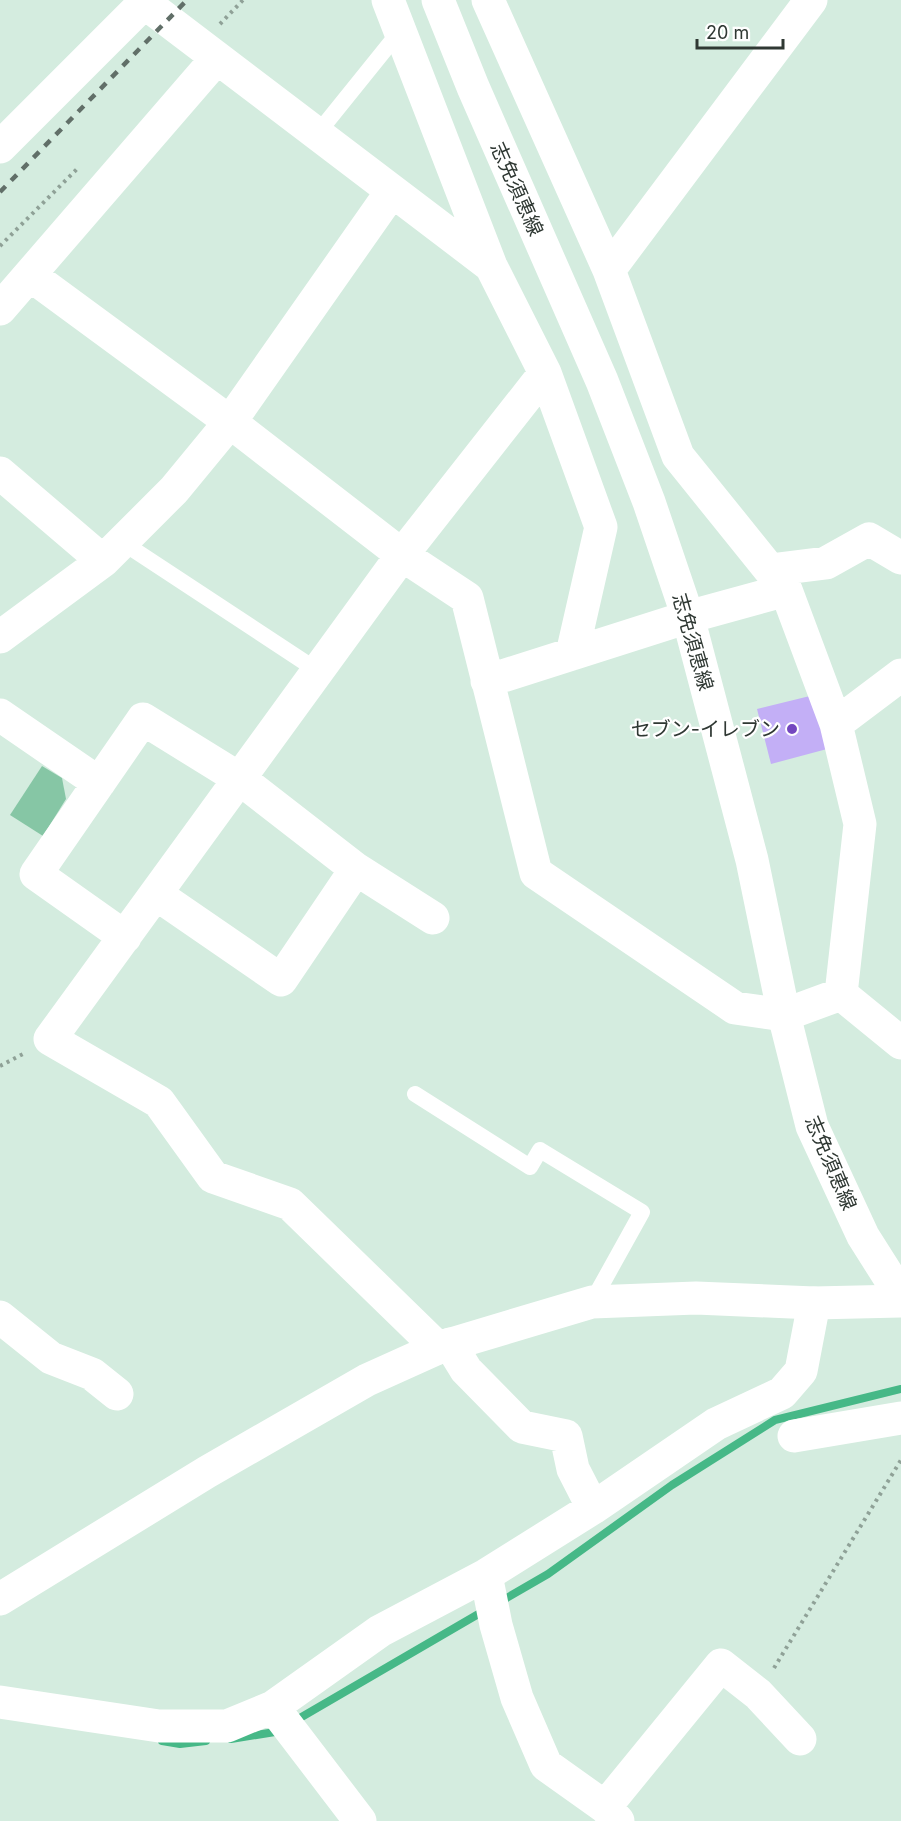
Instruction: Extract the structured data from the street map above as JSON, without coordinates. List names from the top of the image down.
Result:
{
  "streets": {
    "street": ["志免須恵線"]
  },
  "places": ["セブン-イレブン"],
  "scale_bar": "20 m"
}
